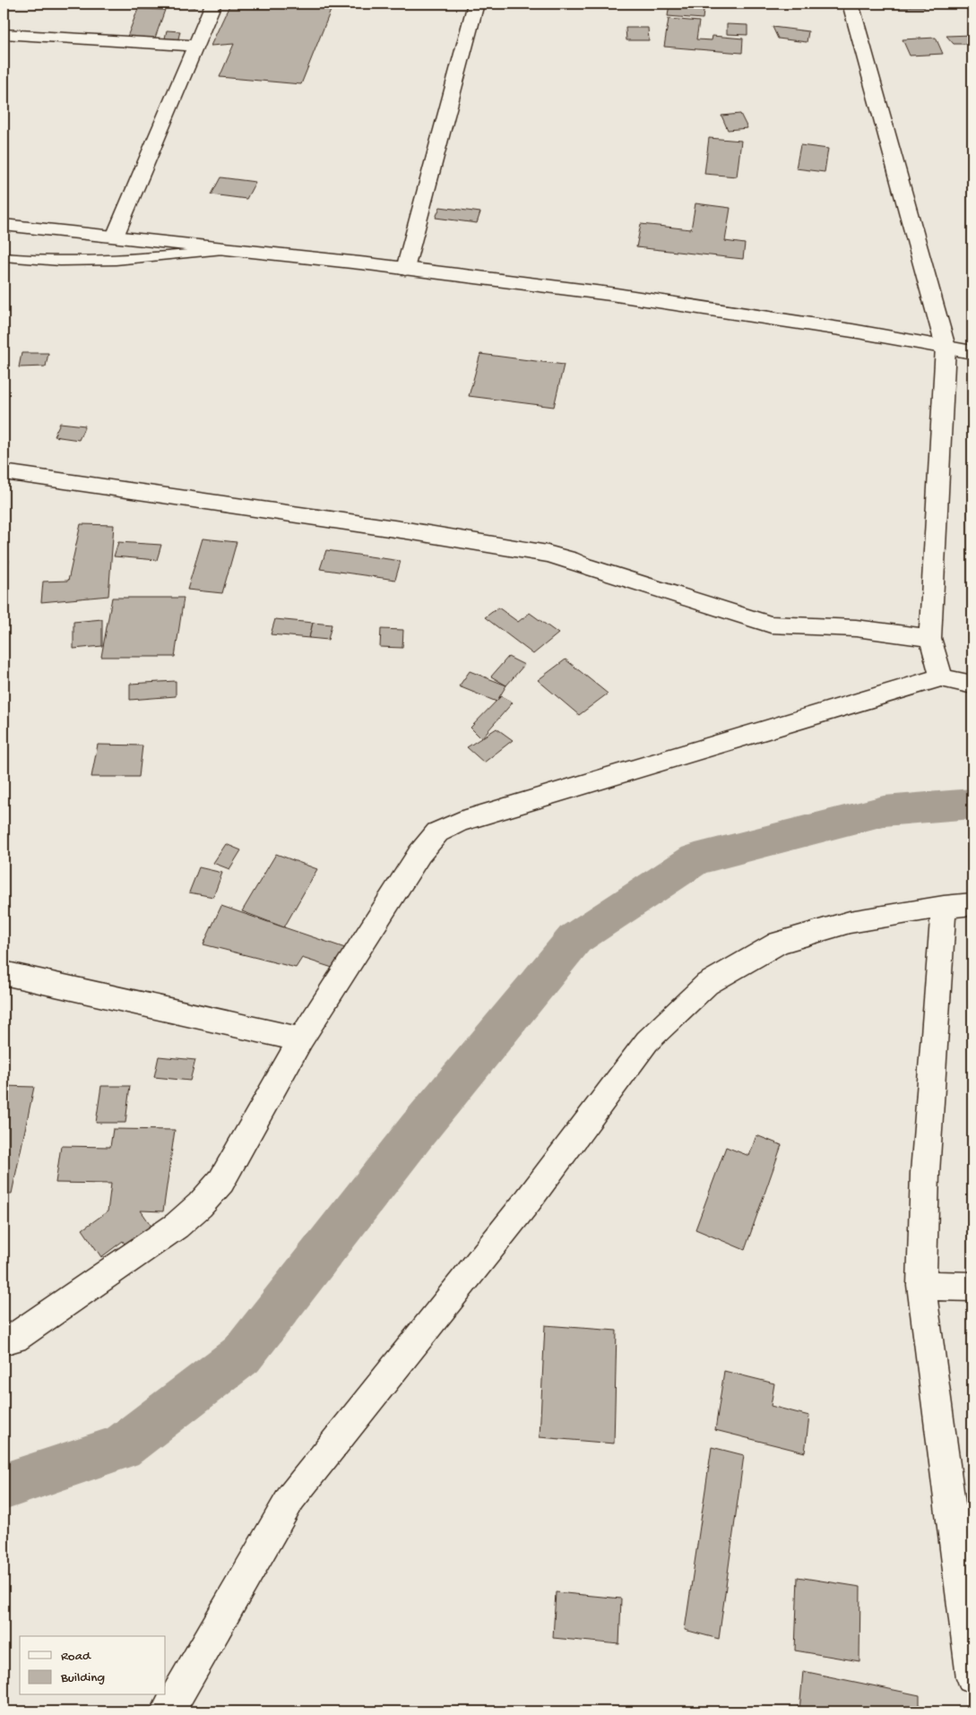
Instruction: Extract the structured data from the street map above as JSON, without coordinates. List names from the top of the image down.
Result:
{
  "legend": ["Road", "Building"]
}
